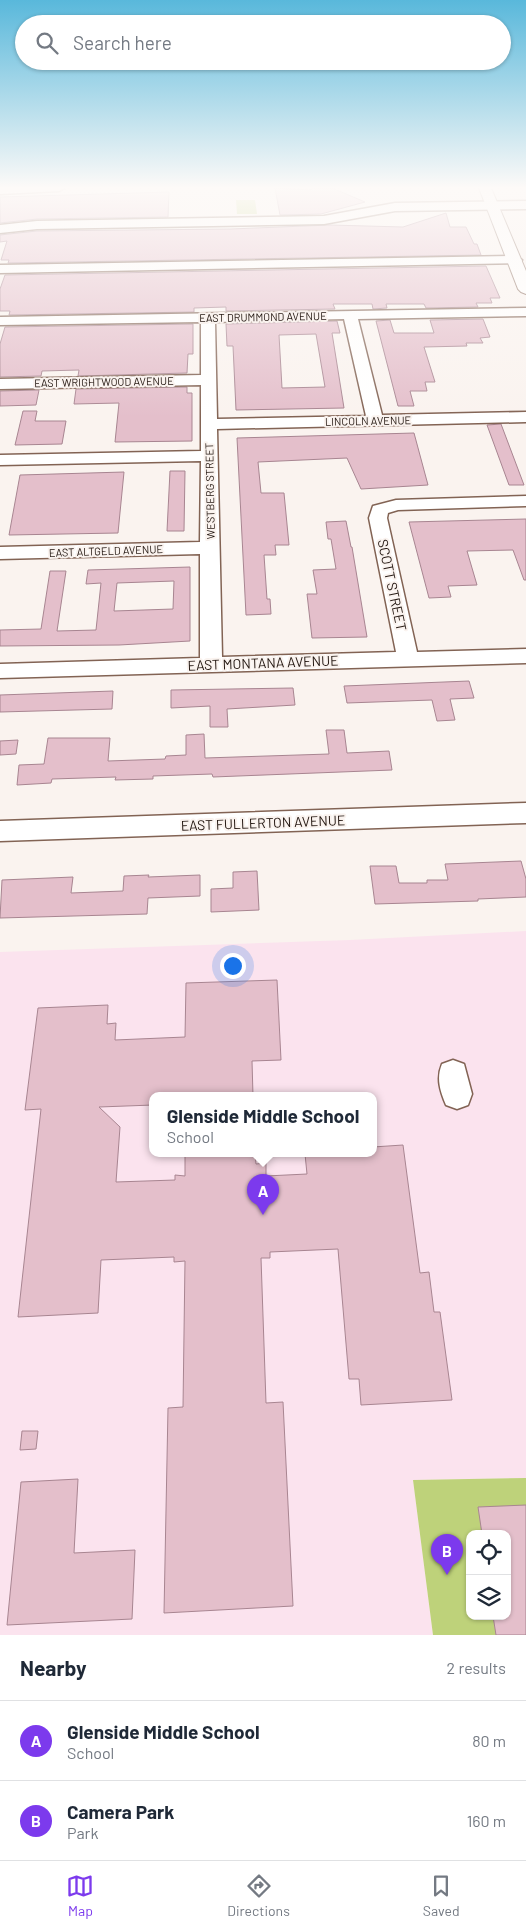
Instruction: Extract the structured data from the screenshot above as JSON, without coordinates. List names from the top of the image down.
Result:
{
  "streets": {
    "street": [
      "EAST DRUMMOND AVENUE",
      "EAST WRIGHTWOOD AVENUE",
      "LINCOLN AVENUE",
      "WESTBERG STREET",
      "EAST ALTGELD AVENUE",
      "SCOTT STREET",
      "EAST MONTANA AVENUE",
      "EAST FULLERTON AVENUE"
    ]
  },
  "crossings": [
    ["EAST DRUMMOND AVENUE", "WESTBERG STREET"],
    ["EAST WRIGHTWOOD AVENUE", "WESTBERG STREET"],
    ["LINCOLN AVENUE", "WESTBERG STREET"],
    ["WESTBERG STREET", "EAST ALTGELD AVENUE"],
    ["WESTBERG STREET", "EAST MONTANA AVENUE"],
    ["SCOTT STREET", "EAST MONTANA AVENUE"]
  ],
  "page": {
    "search": "Search here",
    "popup": ["Glenside Middle School", "School"],
    "pins": ["A", "B"],
    "heading": ["Nearby", "2 results"],
    "list": [
      {
        "mark": "A",
        "name": "Glenside Middle School",
        "note": "School",
        "value": "80 m"
      },
      {
        "mark": "B",
        "name": "Camera Park",
        "note": "Park",
        "value": "160 m"
      }
    ],
    "nav": ["Map", "Directions", "Saved"]
  }
}
